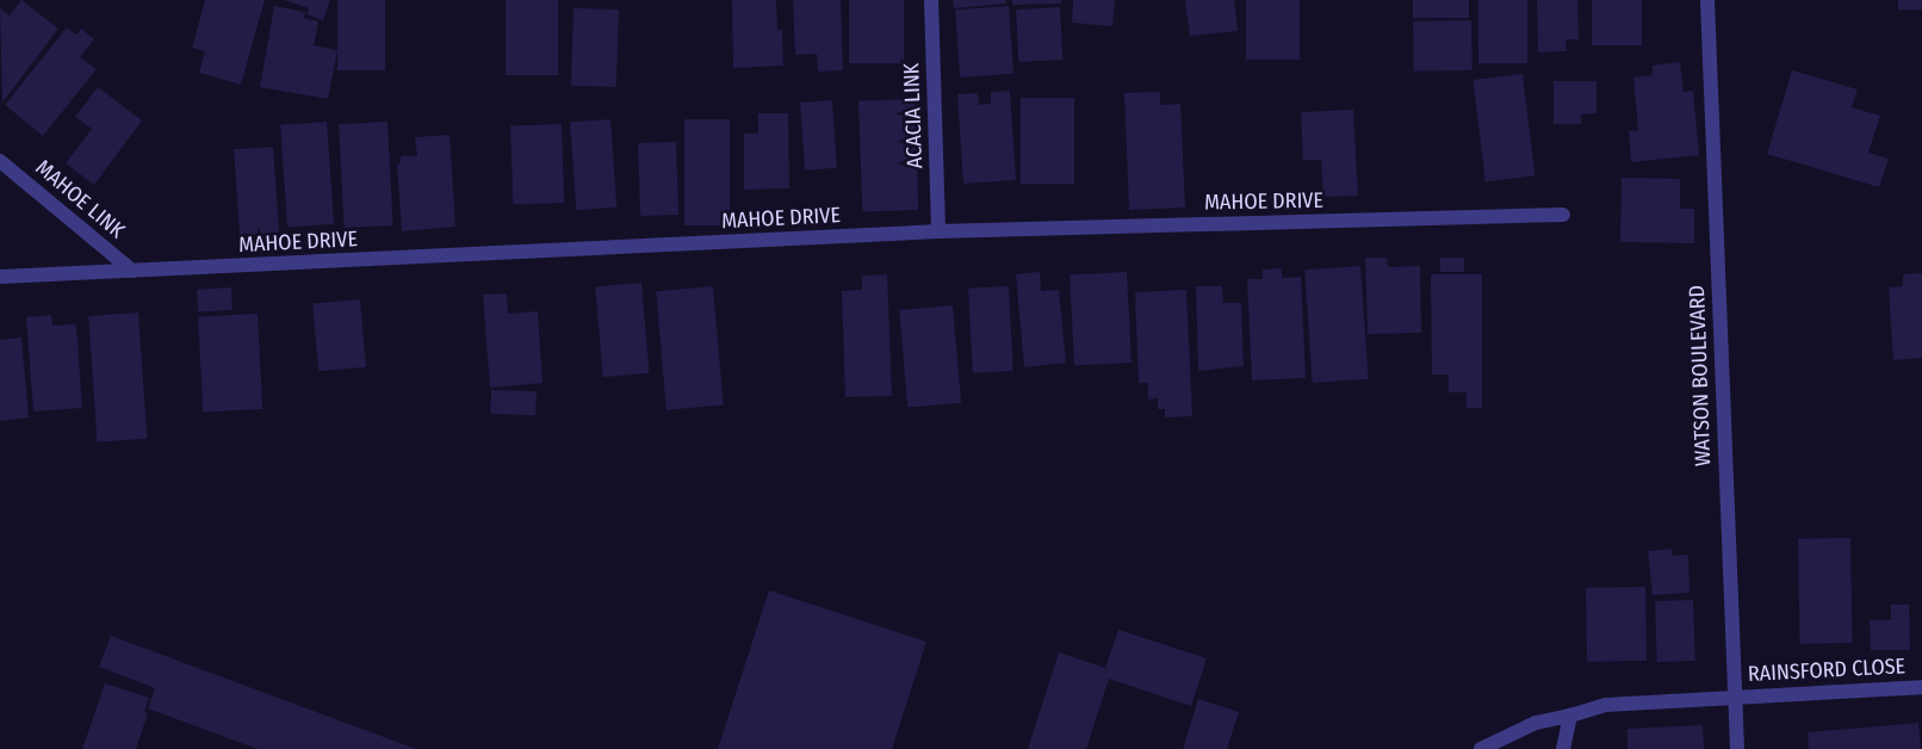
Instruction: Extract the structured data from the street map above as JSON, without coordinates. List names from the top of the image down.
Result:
{
  "streets": {
    "street": [
      "ACACIA LINK",
      "MAHOE LINK",
      "MAHOE DRIVE",
      "WATSON BOULEVARD",
      "RAINSFORD CLOSE"
    ]
  },
  "crossings": [
    ["ACACIA LINK", "MAHOE DRIVE"],
    ["MAHOE LINK", "MAHOE DRIVE"],
    ["WATSON BOULEVARD", "RAINSFORD CLOSE"]
  ]
}
